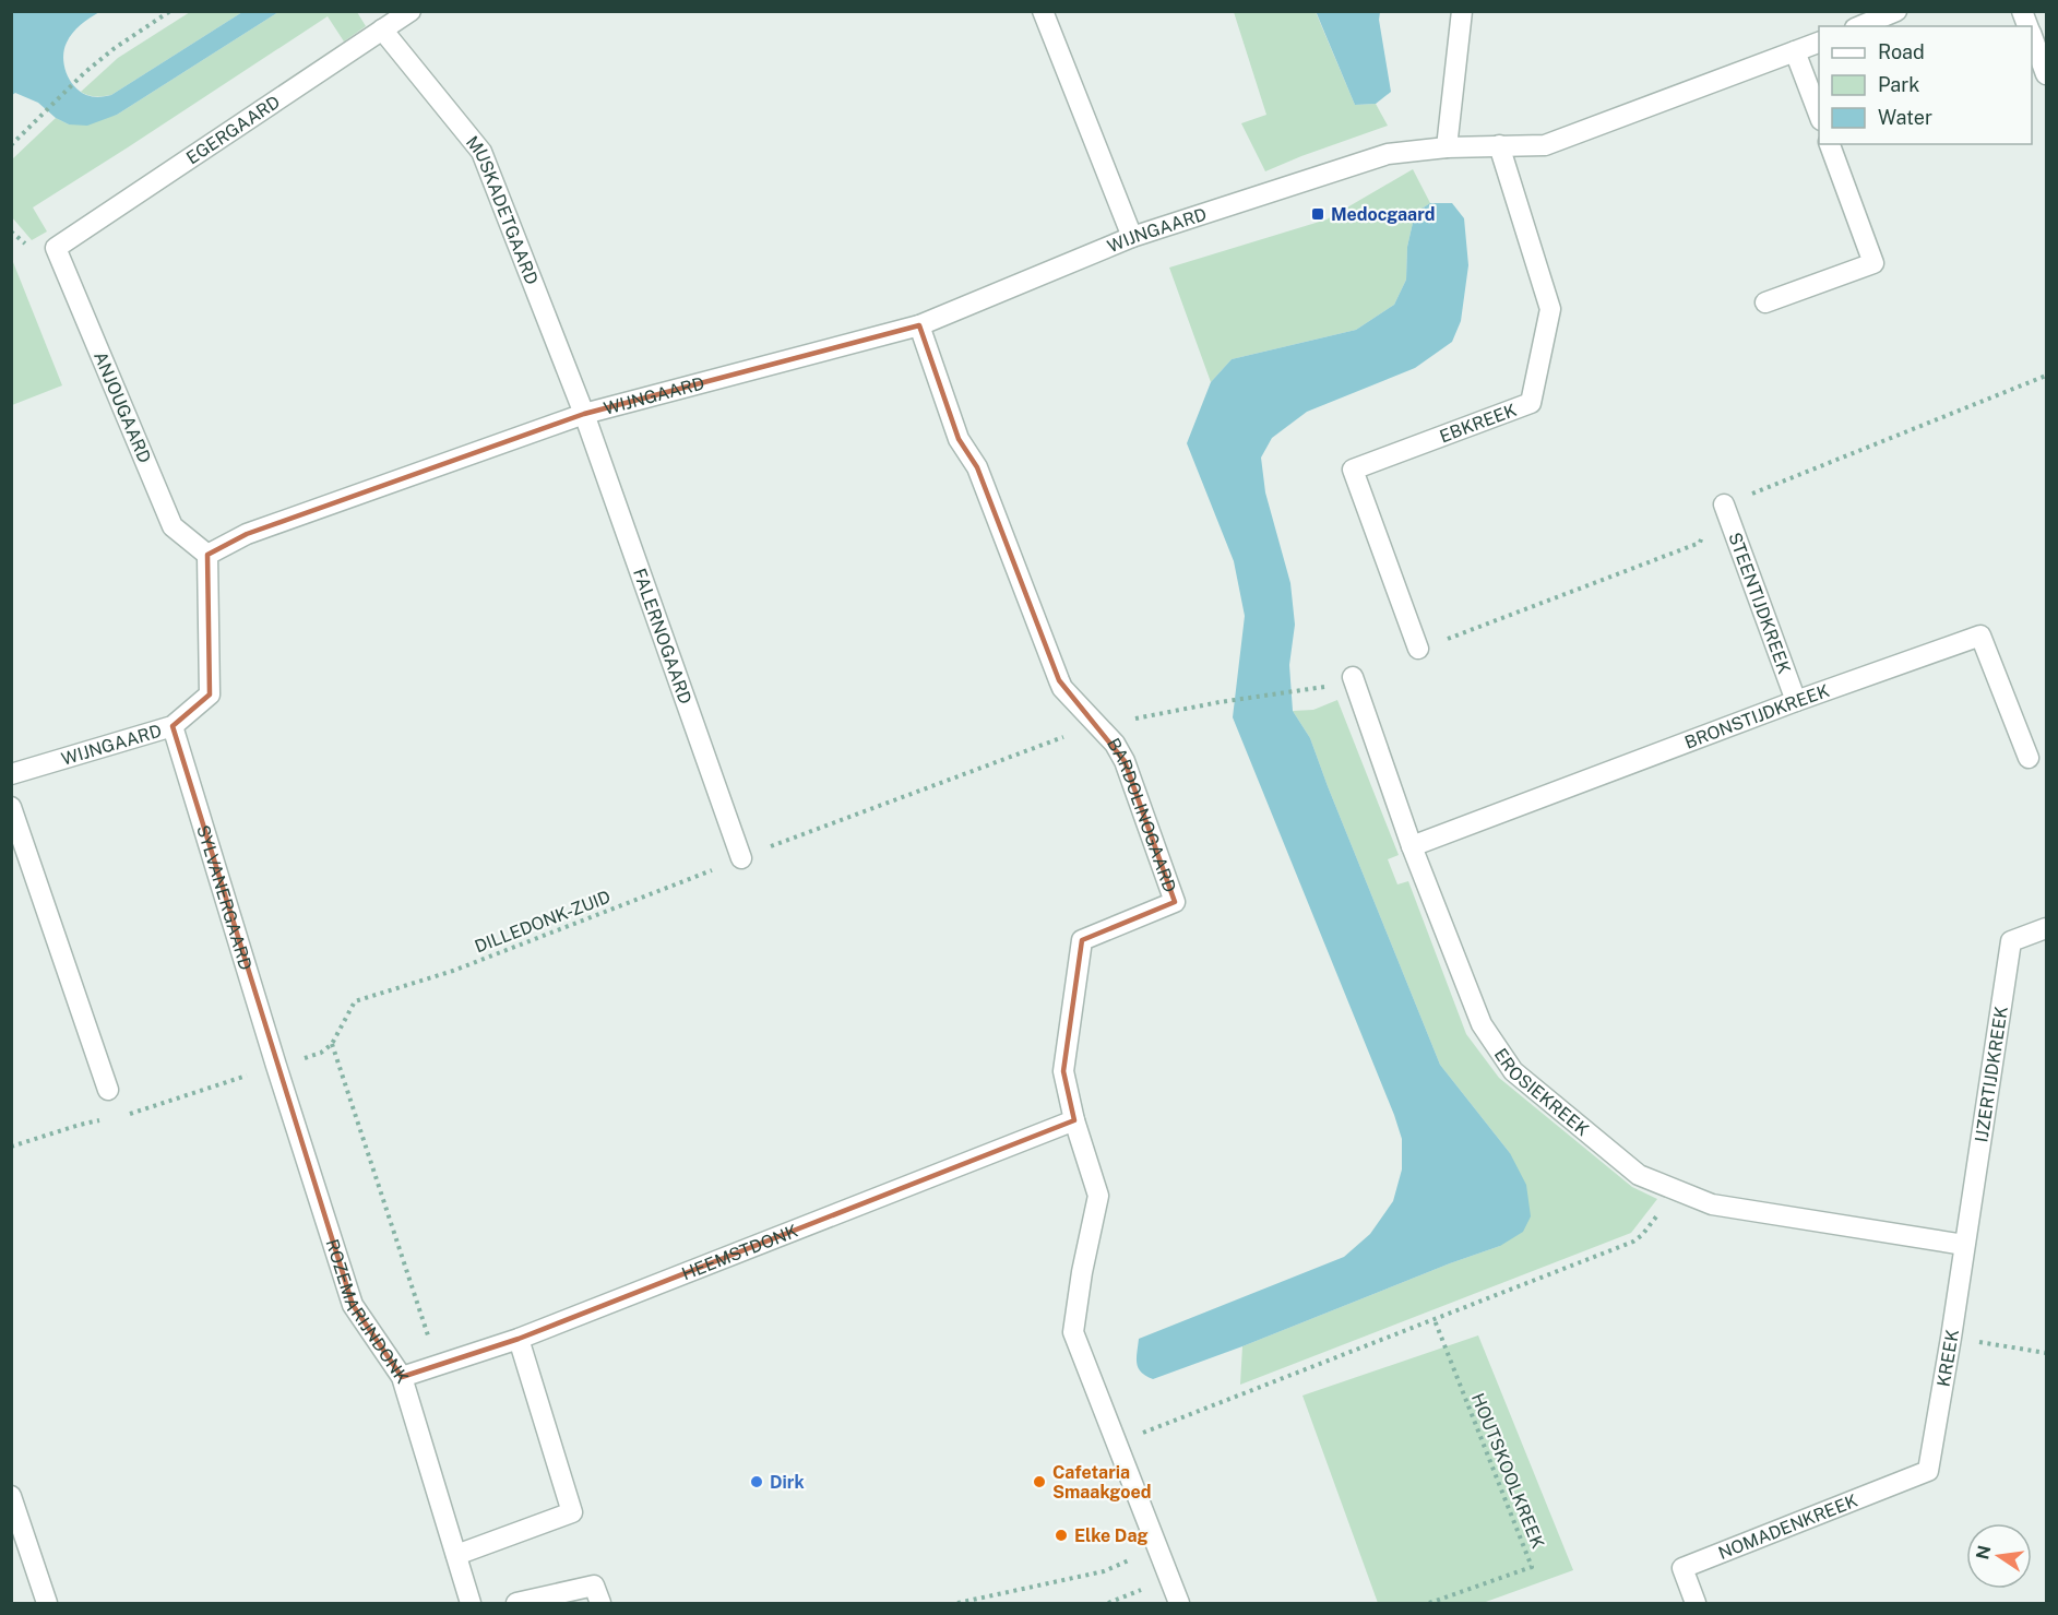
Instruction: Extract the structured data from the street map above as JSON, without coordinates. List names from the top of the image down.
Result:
{
  "streets": {
    "street": [
      "EGERGAARD",
      "MUSKADETGAARD",
      "WIJNGAARD",
      "ANJOUGAARD",
      "EBKREEK",
      "STEENTIJDKREEK",
      "FALERNOGAARD",
      "BRONSTIJDKREEK",
      "BARDOLINOGAARD",
      "SYLVANERGAARD",
      "IJZERTIJDKREEK",
      "EROSIEKREEK",
      "HEEMSTDONK",
      "ROZEMARIJNDONK",
      "KREEK",
      "NOMADENKREEK"
    ],
    "path": ["DILLEDONK-ZUID", "HOUTSKOOLKREEK"]
  },
  "crossings": [
    ["EGERGAARD", "MUSKADETGAARD"],
    ["EGERGAARD", "ANJOUGAARD"],
    ["MUSKADETGAARD", "WIJNGAARD"],
    ["MUSKADETGAARD", "FALERNOGAARD"],
    ["WIJNGAARD", "ANJOUGAARD"],
    ["WIJNGAARD", "FALERNOGAARD"],
    ["WIJNGAARD", "BARDOLINOGAARD"],
    ["WIJNGAARD", "SYLVANERGAARD"],
    ["STEENTIJDKREEK", "BRONSTIJDKREEK"],
    ["FALERNOGAARD", "DILLEDONK-ZUID"],
    ["BRONSTIJDKREEK", "EROSIEKREEK"],
    ["BARDOLINOGAARD", "DILLEDONK-ZUID"],
    ["BARDOLINOGAARD", "HEEMSTDONK"],
    ["SYLVANERGAARD", "ROZEMARIJNDONK"],
    ["IJZERTIJDKREEK", "EROSIEKREEK"],
    ["IJZERTIJDKREEK", "KREEK"],
    ["EROSIEKREEK", "KREEK"],
    ["HEEMSTDONK", "ROZEMARIJNDONK"],
    ["KREEK", "NOMADENKREEK"]
  ],
  "places": {
    "transit": ["Medocgaard"],
    "other": ["Dirk", "Cafetaria Smaakgoed", "Elke Dag"]
  },
  "legend": ["Road", "Park", "Water"],
  "north": "left"
}
